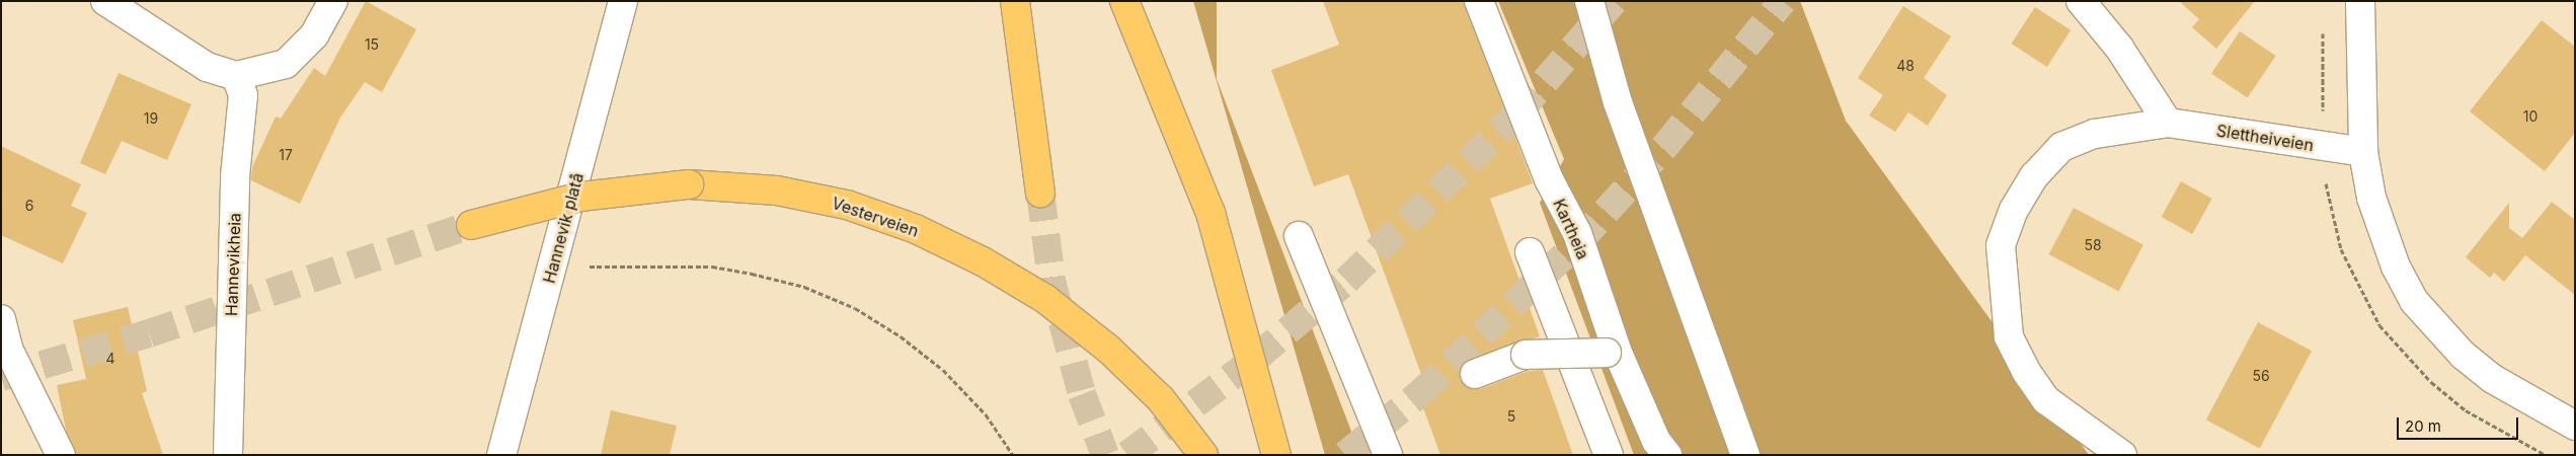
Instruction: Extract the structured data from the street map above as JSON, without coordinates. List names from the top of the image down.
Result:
{
  "streets": {
    "highway": ["Vesterveien"],
    "street": [
      "Slettheiveien",
      "Hannevik platå",
      "Kartheia",
      "Hannevikheia"
    ]
  },
  "house_numbers": [
    "15",
    "48",
    "10",
    "19",
    "17",
    "6",
    "58",
    "4",
    "56",
    "5"
  ],
  "scale_bar": "20 m"
}
